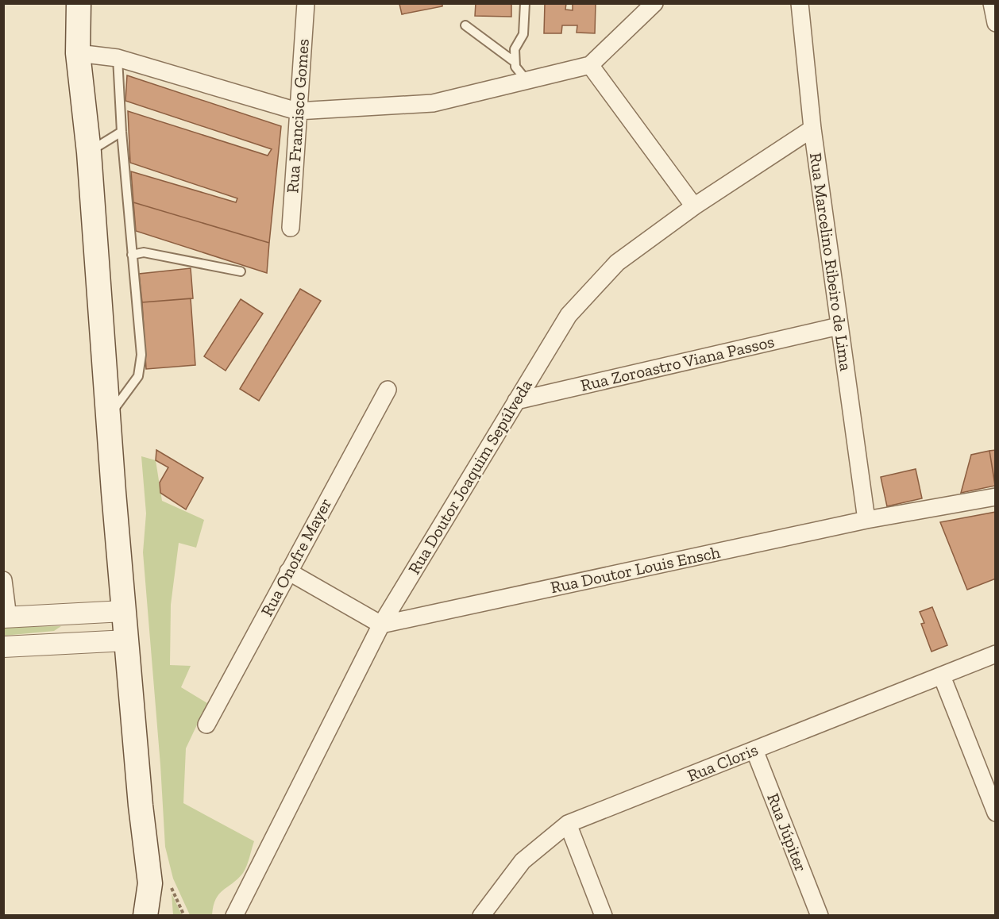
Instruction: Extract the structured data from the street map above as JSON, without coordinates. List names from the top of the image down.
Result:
{
  "streets": {
    "street": [
      "Rua Francisco Gomes",
      "Rua Marcelino Ribeiro de Lima",
      "Rua Zoroastro Viana Passos",
      "Rua Doutor Joaquim Sepúlveda",
      "Rua Onofre Mayer",
      "Rua Doutor Louis Ensch",
      "Rua Cloris",
      "Rua Júpiter"
    ]
  },
  "crossings": [
    ["Rua Marcelino Ribeiro de Lima", "Rua Zoroastro Viana Passos"],
    ["Rua Marcelino Ribeiro de Lima", "Rua Doutor Joaquim Sepúlveda"],
    ["Rua Marcelino Ribeiro de Lima", "Rua Doutor Louis Ensch"],
    ["Rua Zoroastro Viana Passos", "Rua Doutor Joaquim Sepúlveda"],
    ["Rua Doutor Joaquim Sepúlveda", "Rua Doutor Louis Ensch"],
    ["Rua Cloris", "Rua Júpiter"]
  ]
}
